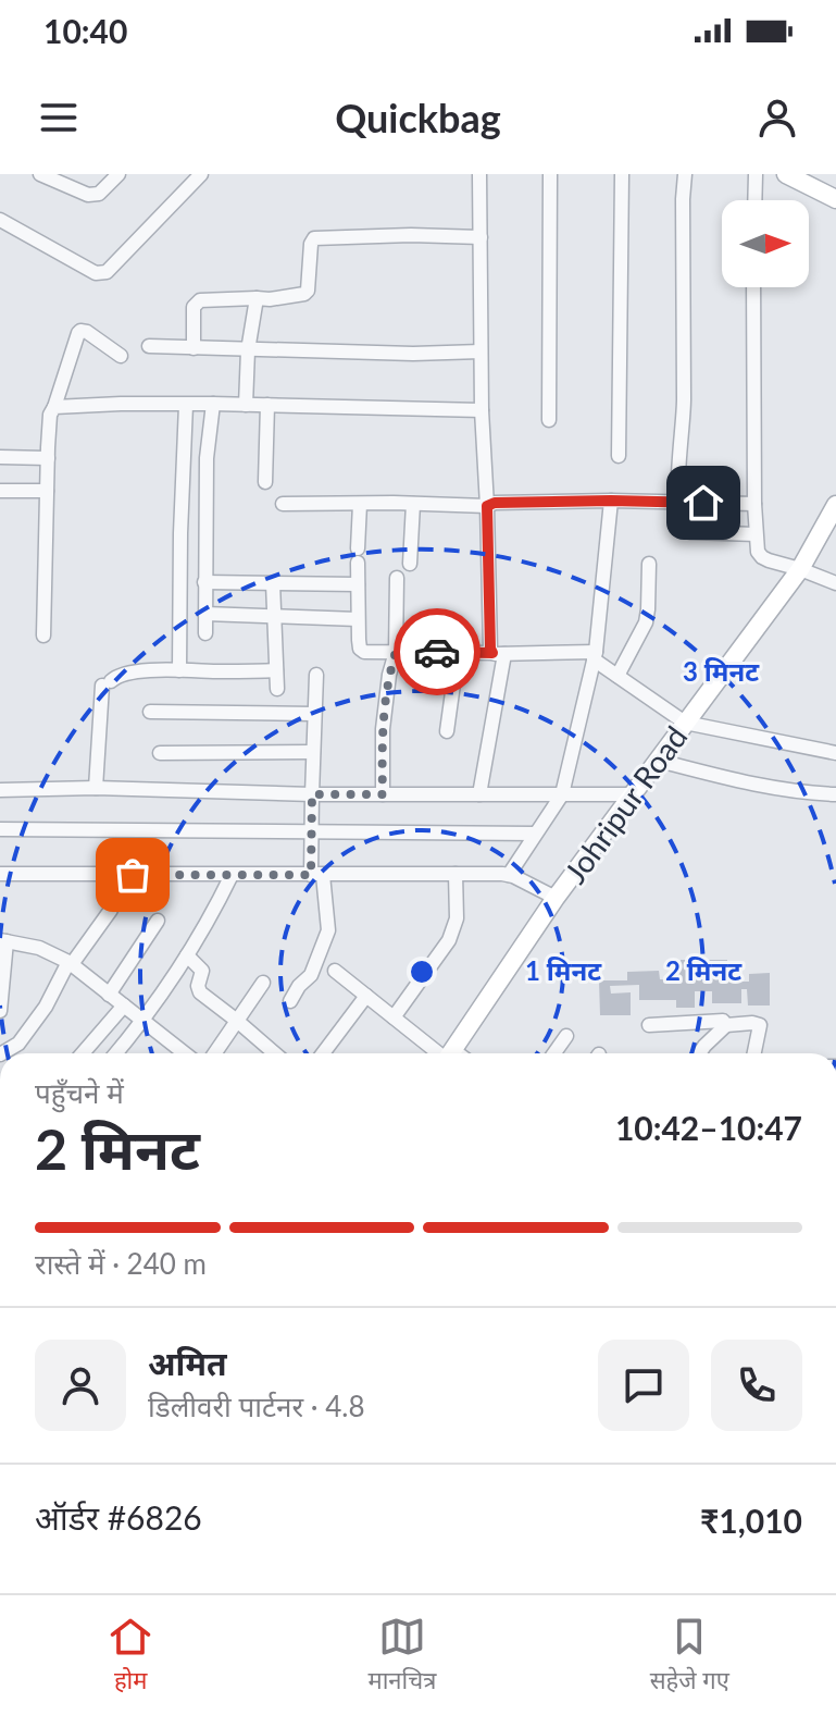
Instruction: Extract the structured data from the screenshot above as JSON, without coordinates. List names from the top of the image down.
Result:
{
  "streets": {
    "street": ["Johripur Road"]
  },
  "north": "right",
  "page": {
    "status": "10:40",
    "header": "Quickbag",
    "heading": ["2 मिनट", "पहुँचने में", "10:42–10:47"],
    "panel": [
      "अमित",
      "डिलीवरी पार्टनर · 4.8",
      "ऑर्डर #6826",
      "₹1,010"
    ],
    "bar": "रास्ते में · 240 m",
    "tabs": ["होम", "मानचित्र", "सहेजे गए"]
  },
  "rings": ["3 मिनट", "1 मिनट", "2 मिनट"]
}
